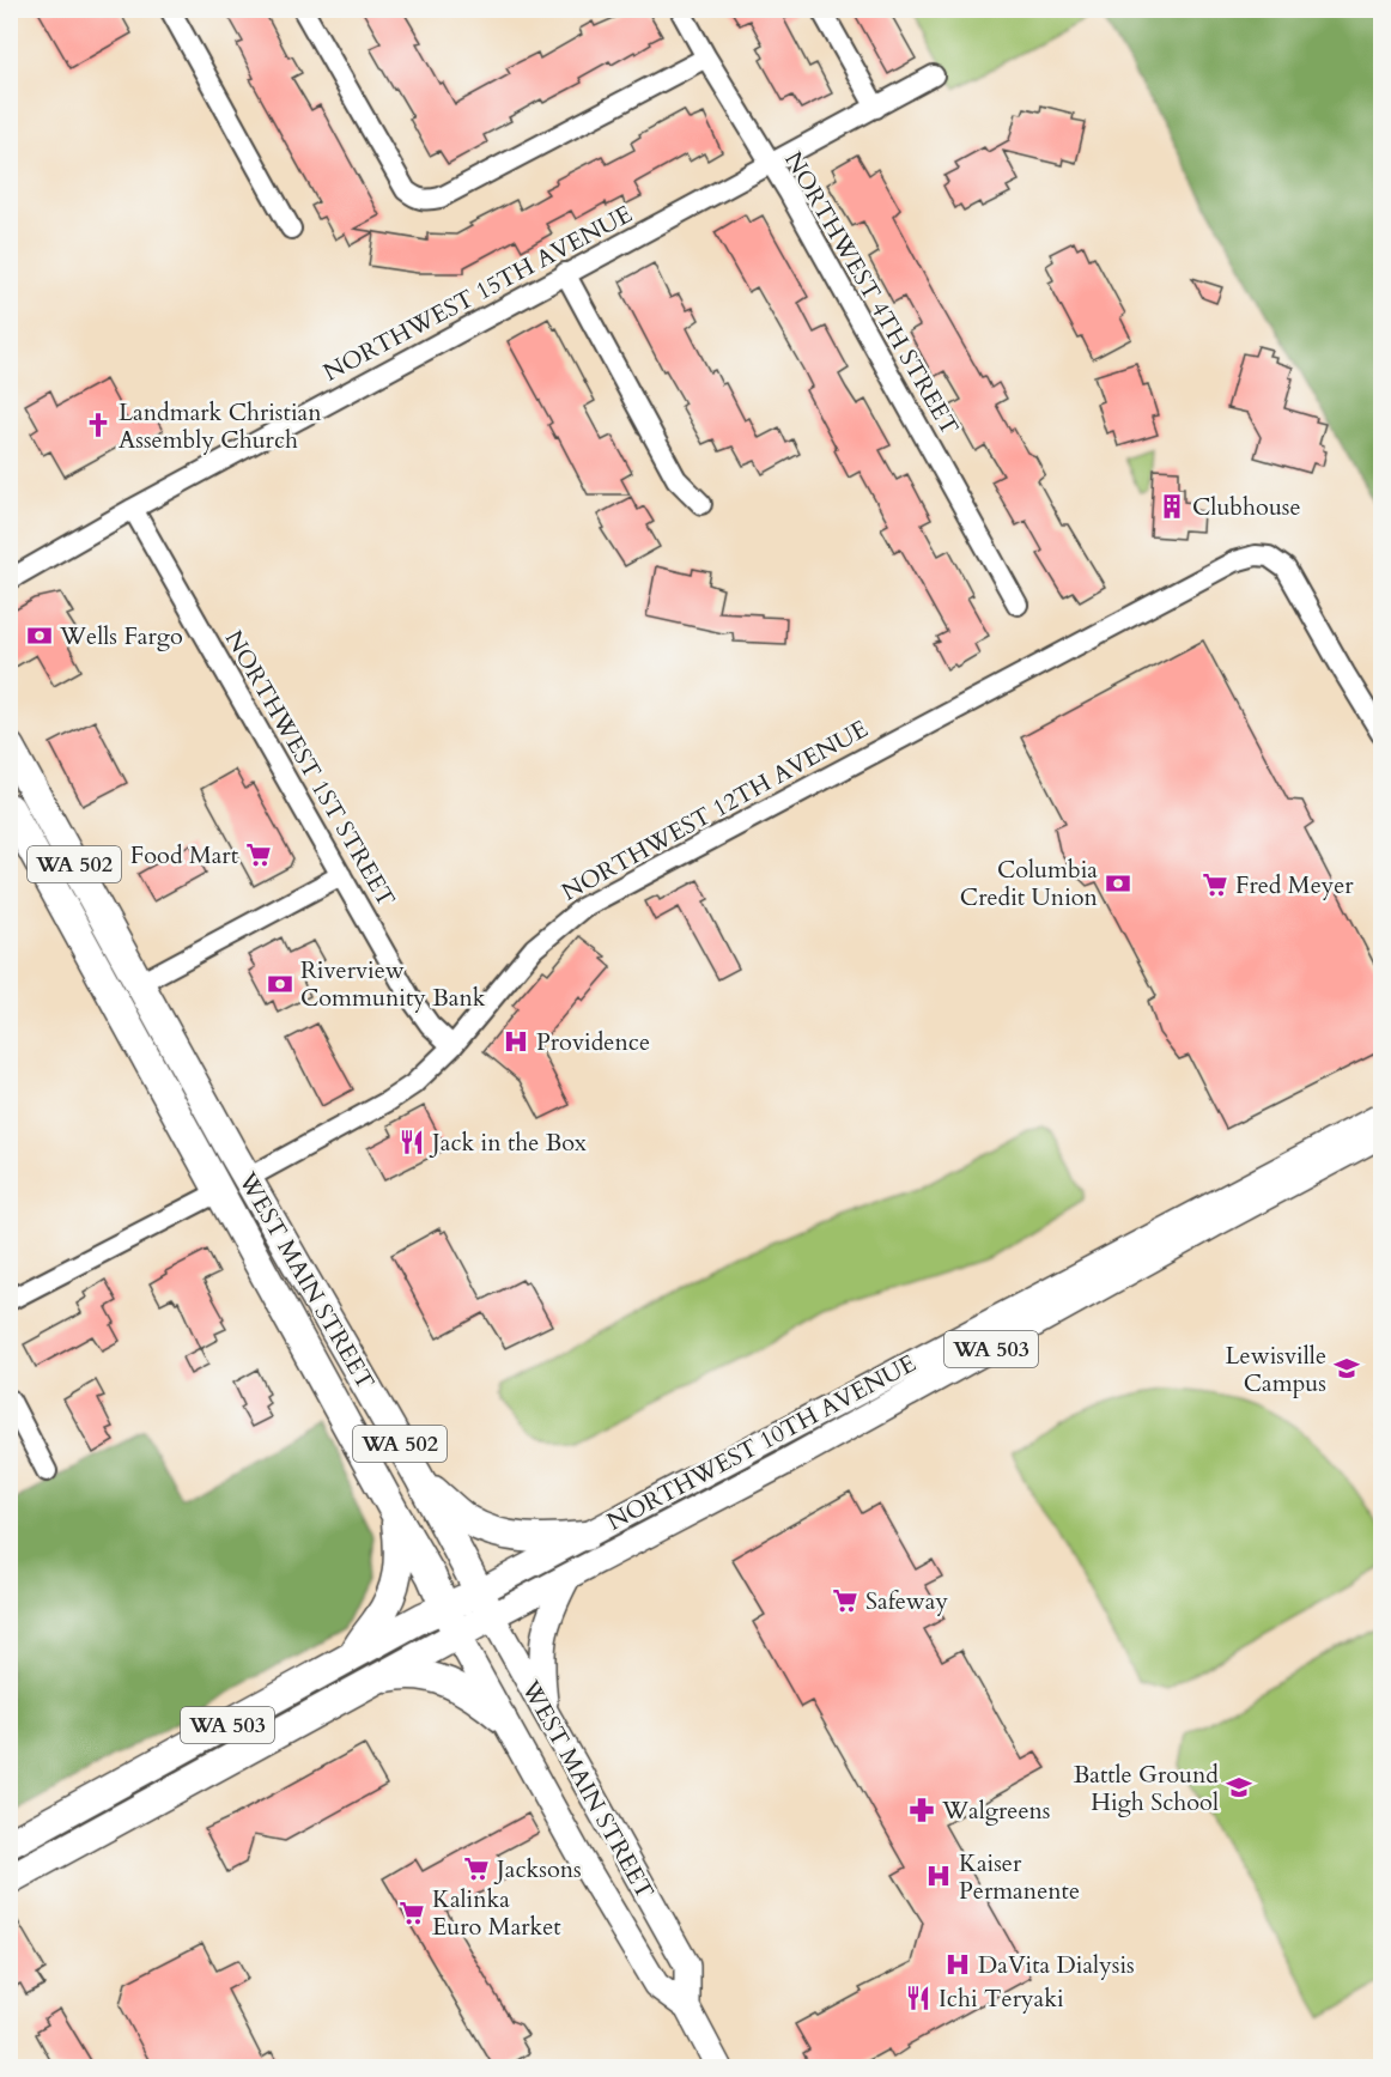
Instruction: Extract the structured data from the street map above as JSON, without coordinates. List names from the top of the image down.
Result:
{
  "streets": {
    "highway": [
      "WA 502",
      "WEST MAIN STREET",
      "WA 503",
      "NORTHWEST 10TH AVENUE"
    ],
    "street": [
      "NORTHWEST 15TH AVENUE",
      "NORTHWEST 4TH STREET",
      "NORTHWEST 1ST STREET",
      "NORTHWEST 12TH AVENUE"
    ]
  },
  "crossings": [
    ["NORTHWEST 15TH AVENUE", "NORTHWEST 4TH STREET"],
    ["NORTHWEST 15TH AVENUE", "NORTHWEST 1ST STREET"],
    ["NORTHWEST 1ST STREET", "NORTHWEST 12TH AVENUE"],
    ["NORTHWEST 12TH AVENUE", "WEST MAIN STREET"],
    ["WEST MAIN STREET", "WA 503"],
    ["WEST MAIN STREET", "NORTHWEST 10TH AVENUE"],
    ["WA 503", "NORTHWEST 10TH AVENUE"]
  ],
  "places": {
    "church": ["Landmark Christian Assembly Church"],
    "building": ["Clubhouse"],
    "bank": ["Wells Fargo", "Columbia Credit Union", "Riverview Community Bank"],
    "supermarket": [
      "Food Mart",
      "Fred Meyer",
      "Safeway",
      "Jacksons",
      "Kalinka Euro Market"
    ],
    "hospital": ["Providence", "Kaiser Permanente", "DaVita Dialysis"],
    "restaurant": ["Jack in the Box", "Ichi Teryaki"],
    "school or university": ["Lewisville Campus", "Battle Ground High School"],
    "pharmacy": ["Walgreens"]
  }
}
